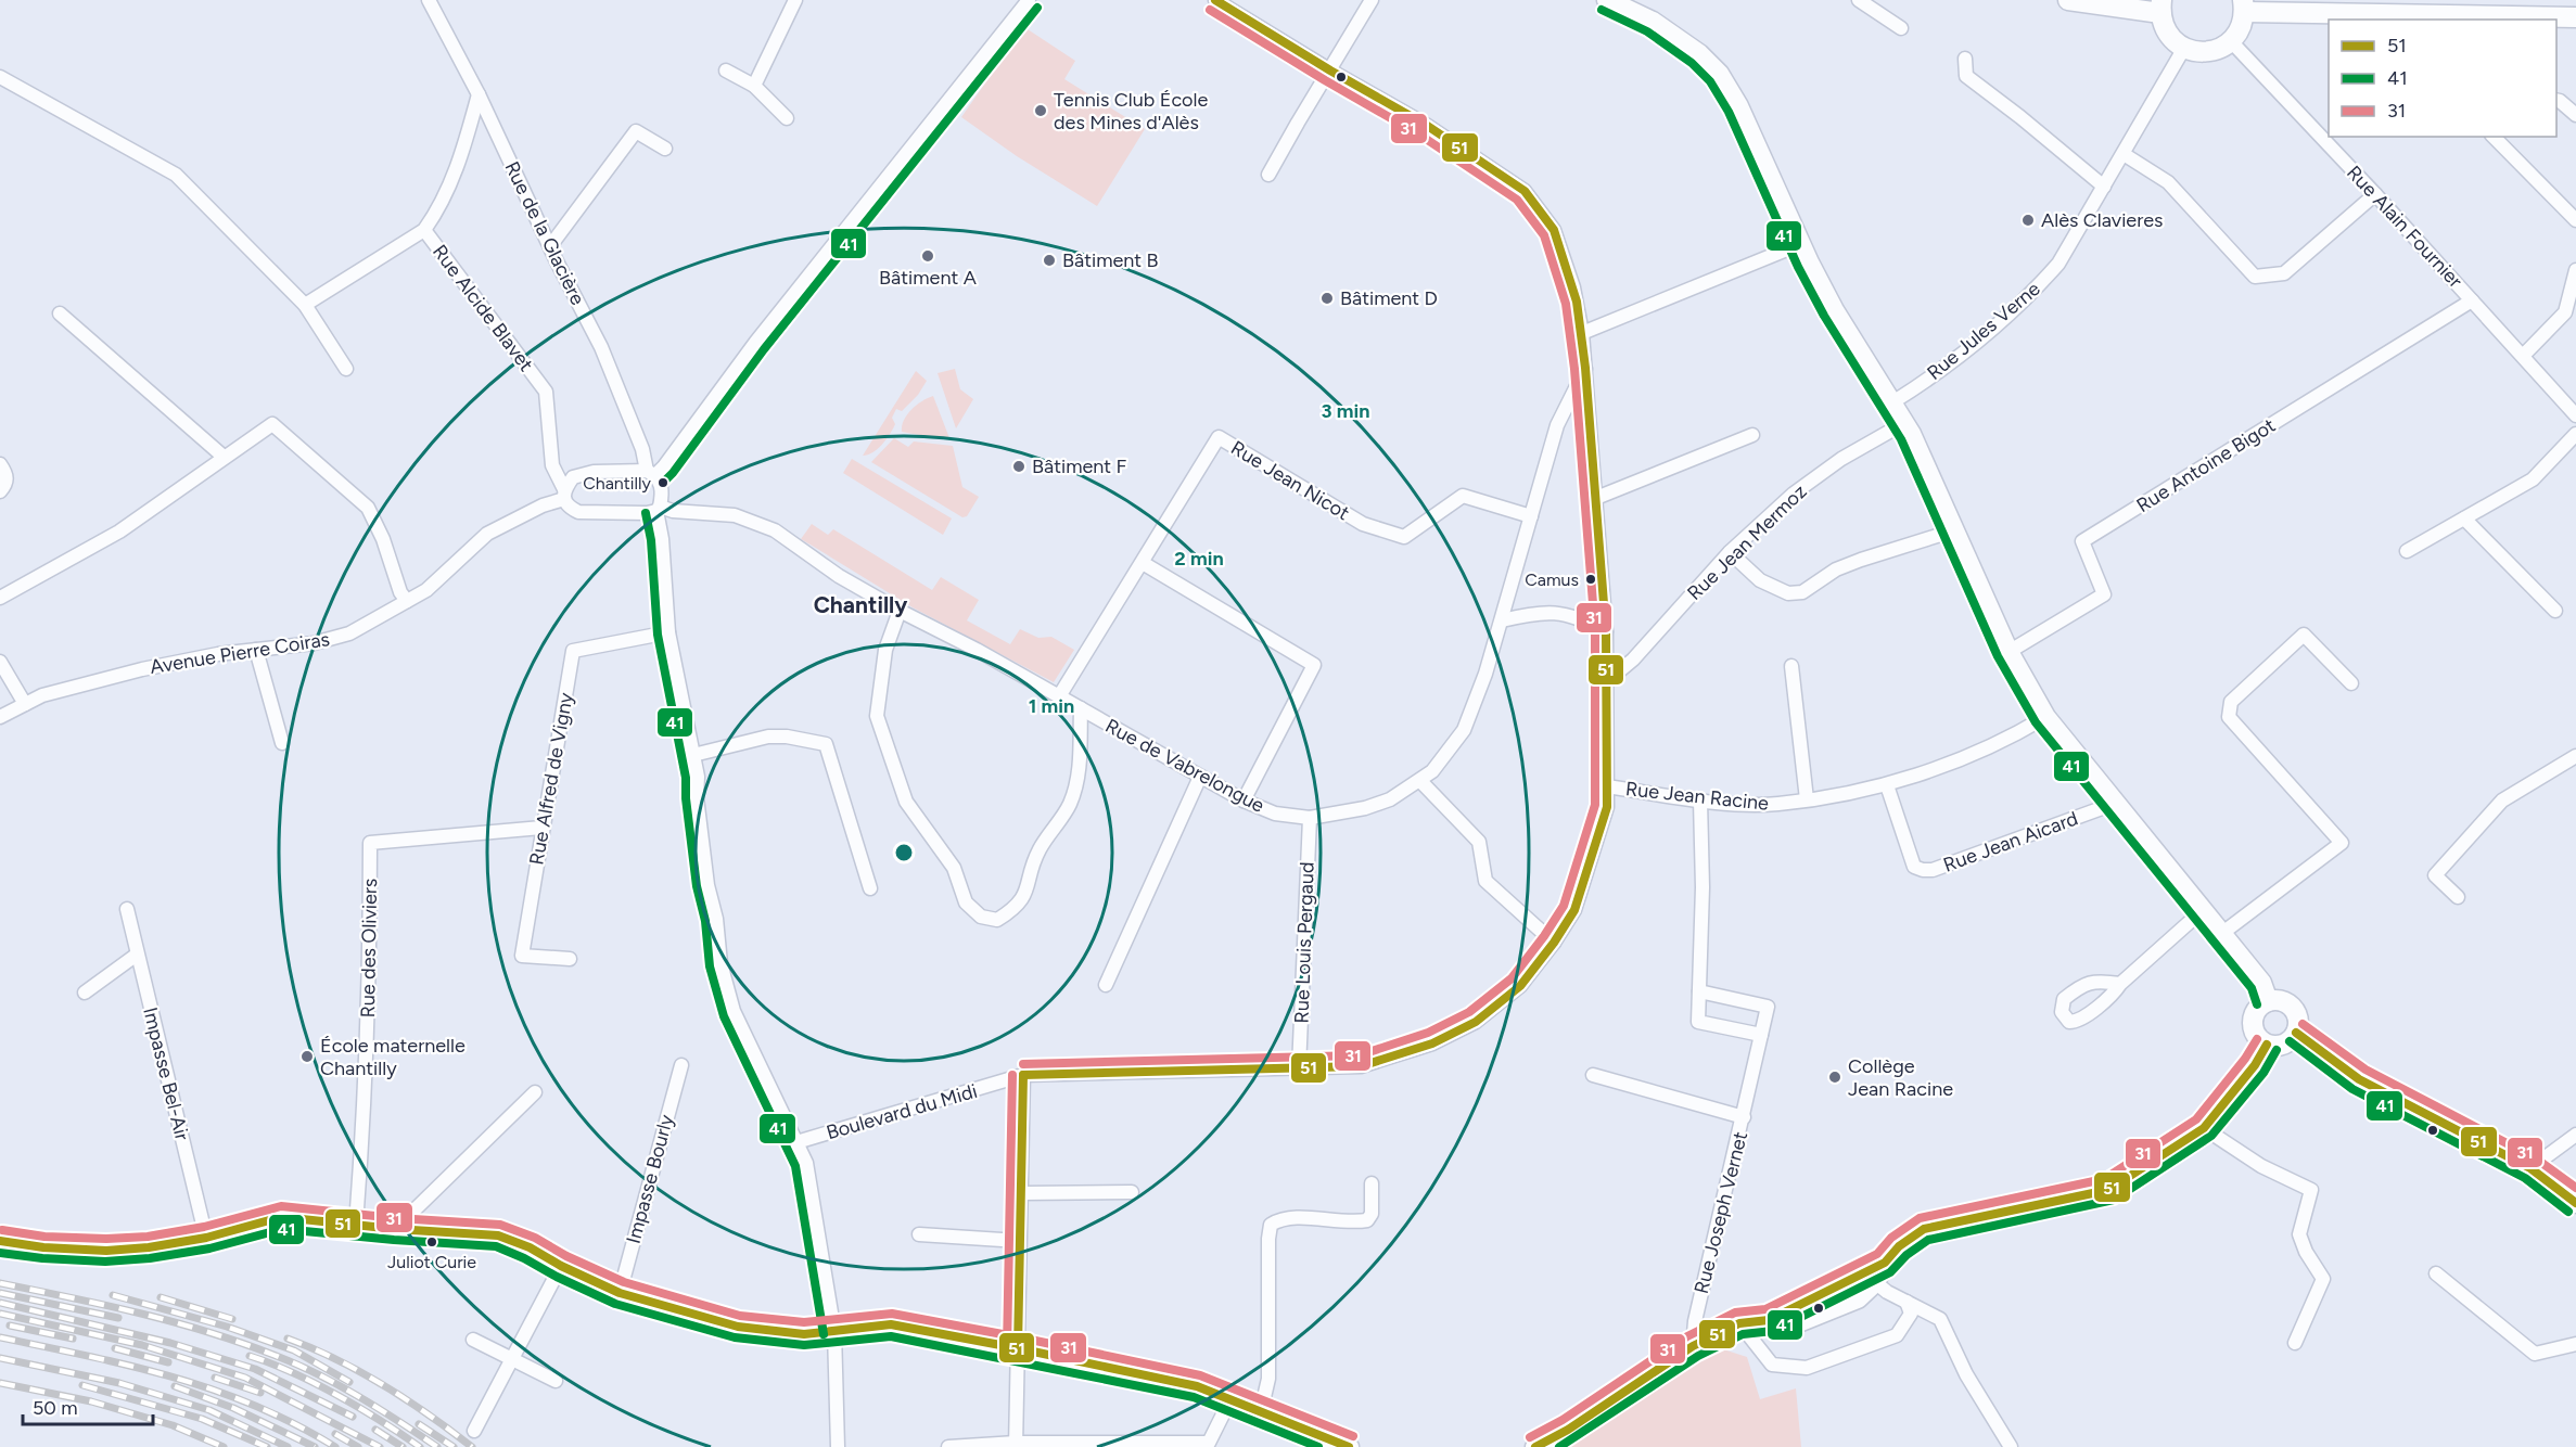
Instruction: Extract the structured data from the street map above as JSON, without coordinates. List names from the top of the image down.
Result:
{
  "streets": {
    "street": [
      "Rue Alain Fournier",
      "Rue de la Glacière",
      "Rue Alcide Blavet",
      "Rue Jules Verne",
      "Rue Antoine Bigot",
      "Rue Jean Nicot",
      "Rue Jean Mermoz",
      "Avenue Pierre Coiras",
      "Rue de Vabrelongue",
      "Rue Alfred de Vigny",
      "Rue Jean Racine",
      "Rue Jean Aicard",
      "Rue Louis Pergaud",
      "Rue des Oliviers",
      "Impasse Bel-Air",
      "Boulevard du Midi",
      "Impasse Bourly",
      "Rue Joseph Vernet"
    ]
  },
  "crossings": [
    ["Rue Alain Fournier", "Rue Antoine Bigot"],
    ["Rue de la Glacière", "Rue Alcide Blavet"],
    ["Rue de la Glacière", "Avenue Pierre Coiras"],
    ["Rue de la Glacière", "Rue de Vabrelongue"],
    ["Rue de la Glacière", "Rue Alfred de Vigny"],
    ["Rue de la Glacière", "Boulevard du Midi"],
    ["Rue Alcide Blavet", "Avenue Pierre Coiras"],
    ["Rue Alcide Blavet", "Rue de Vabrelongue"],
    ["Rue Jean Nicot", "Rue de Vabrelongue"],
    ["Rue Jean Mermoz", "Boulevard du Midi"],
    ["Avenue Pierre Coiras", "Rue de Vabrelongue"],
    ["Rue de Vabrelongue", "Rue Louis Pergaud"],
    ["Rue de Vabrelongue", "Boulevard du Midi"],
    ["Rue Alfred de Vigny", "Rue des Oliviers"],
    ["Rue Jean Racine", "Rue Jean Aicard"],
    ["Rue Jean Racine", "Boulevard du Midi"],
    ["Rue Louis Pergaud", "Boulevard du Midi"]
  ],
  "districts": ["Chantilly"],
  "places": [
    "Tennis Club École des Mines d'Alès",
    "Alès Clavieres",
    "Bâtiment A",
    "Bâtiment B",
    "Bâtiment D",
    "Bâtiment F",
    "Chantilly",
    "Camus",
    "École maternelle Chantilly",
    "Collège Jean Racine",
    "Juliot Curie"
  ],
  "lines": ["transit line 51", "transit line 41", "transit line 31"],
  "legend": ["51", "41", "31"],
  "scale_bar": "50 m",
  "rings": ["3 min", "2 min", "1 min"]
}
